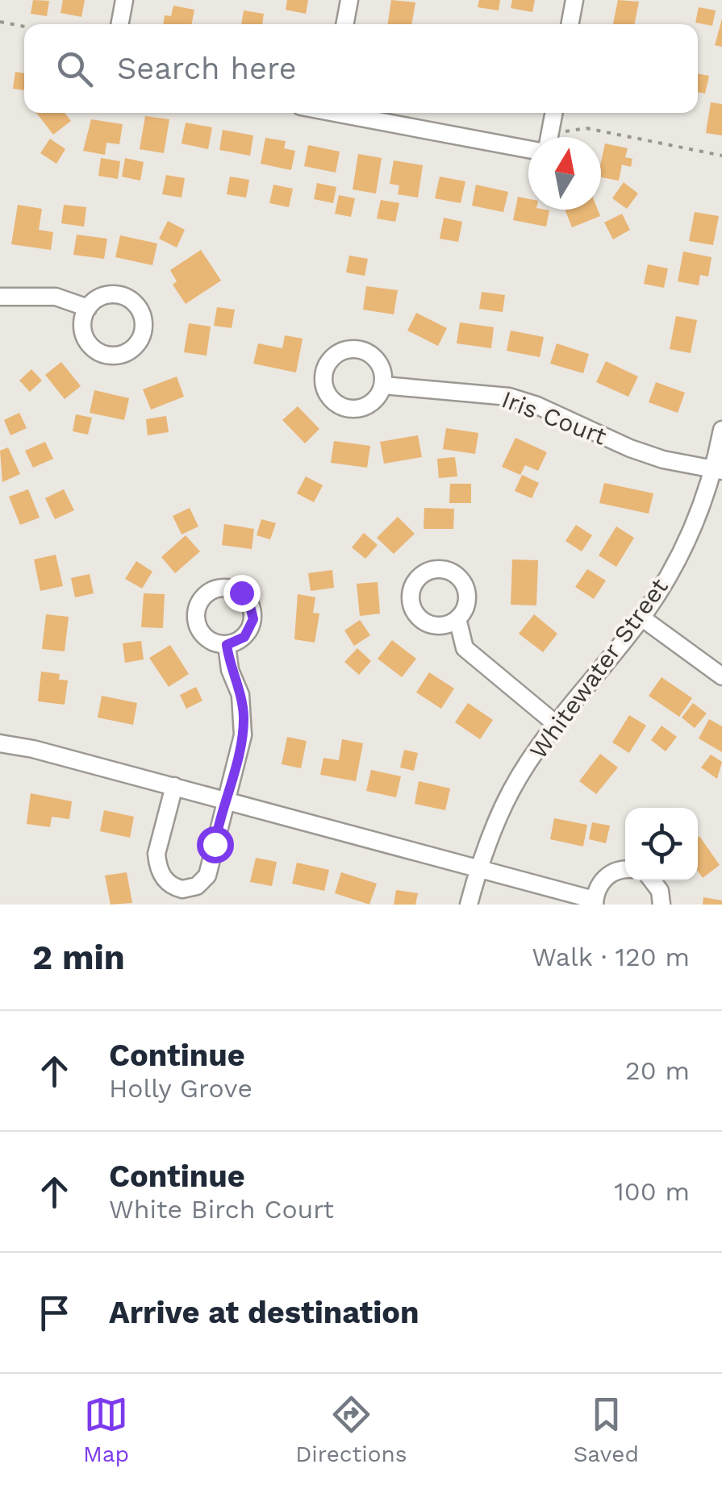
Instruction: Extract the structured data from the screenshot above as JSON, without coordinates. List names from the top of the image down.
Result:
{
  "streets": {
    "street": ["Iris Court", "Whitewater Street"]
  },
  "crossings": [
    ["Iris Court", "Whitewater Street"]
  ],
  "north": "top",
  "page": {
    "search": "Search here",
    "heading": ["2 min", "Walk · 120 m"],
    "list": [
      ["Continue", "Holly Grove", "20 m"],
      ["Continue", "White Birch Court", "100 m"],
      "Arrive at destination"
    ],
    "nav": ["Map", "Directions", "Saved"]
  }
}
